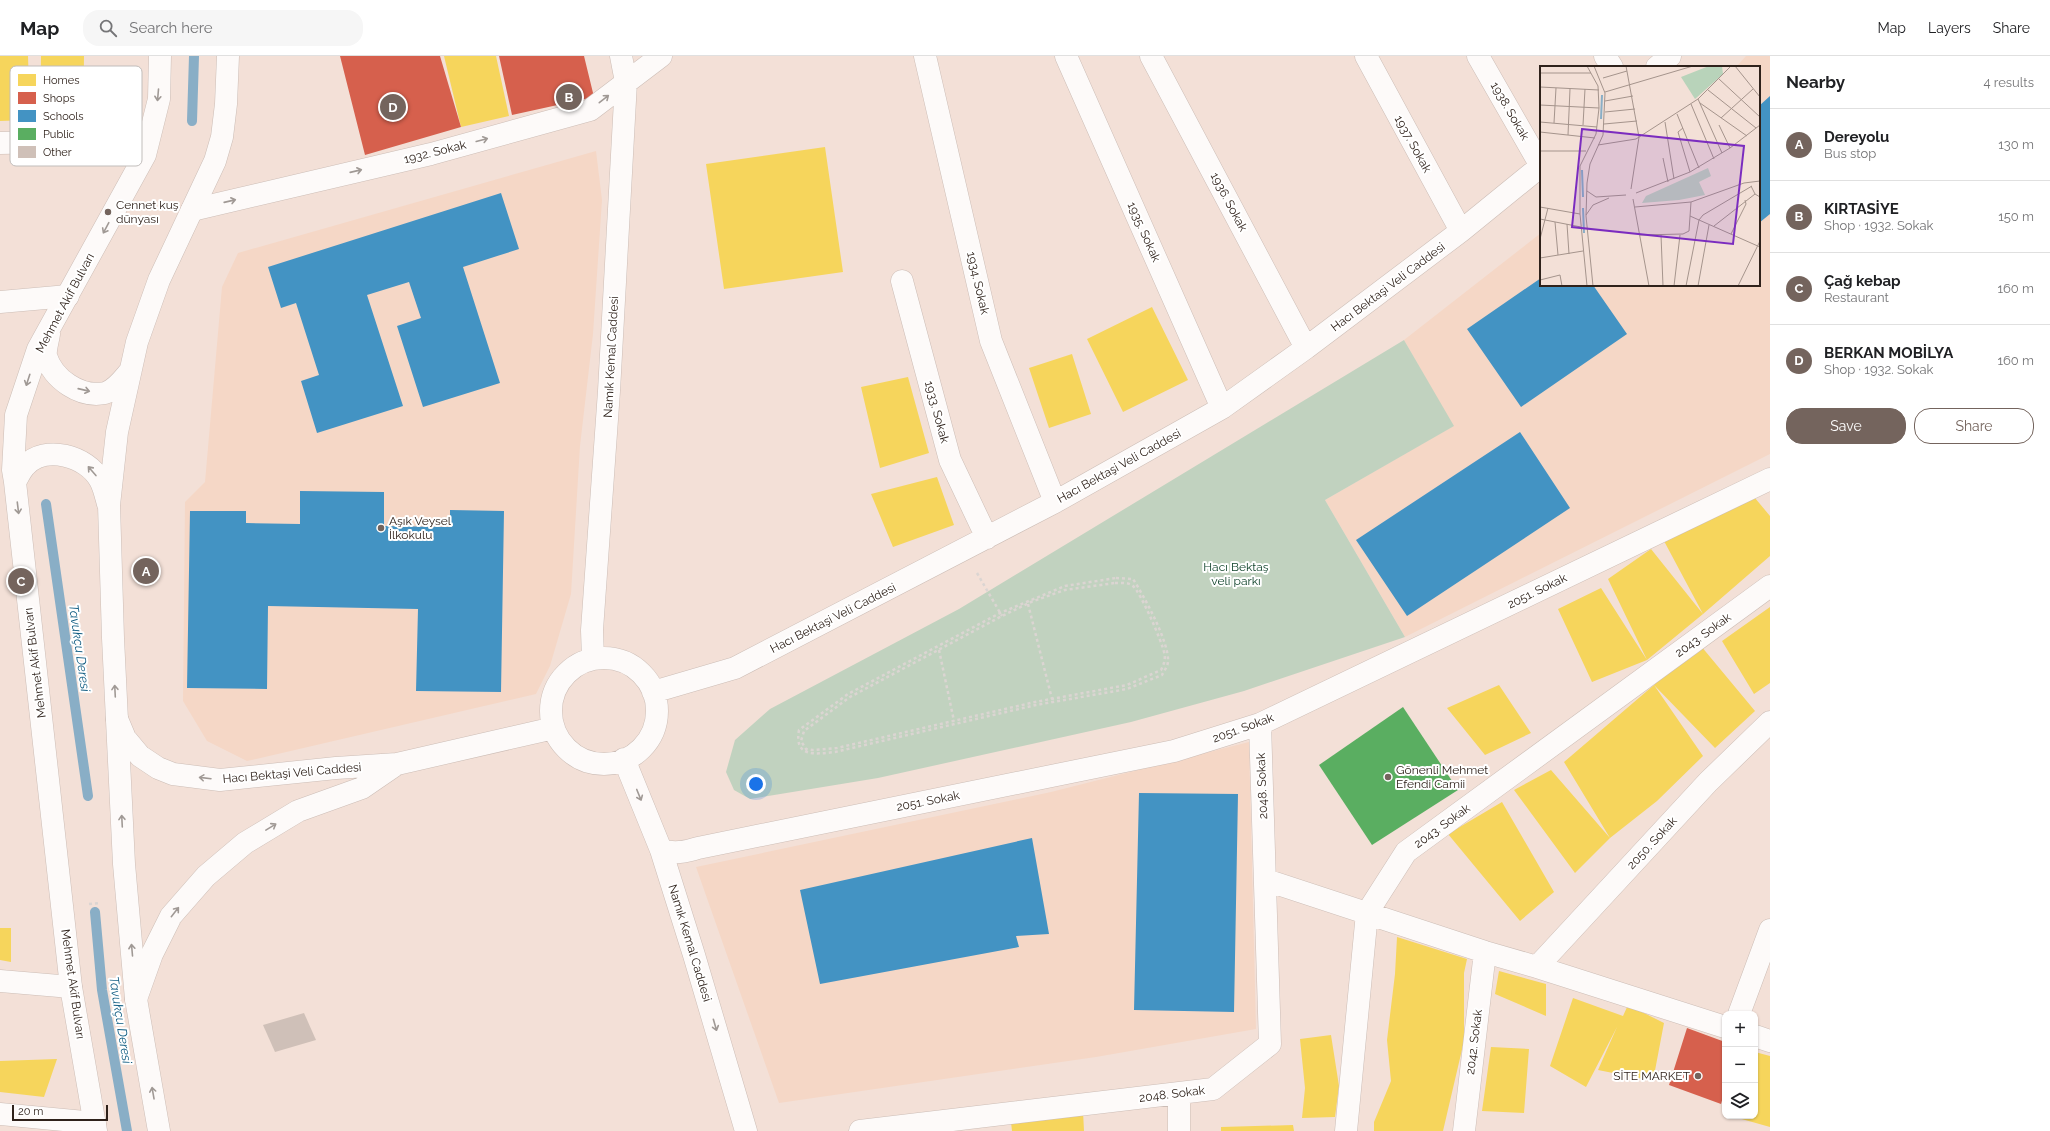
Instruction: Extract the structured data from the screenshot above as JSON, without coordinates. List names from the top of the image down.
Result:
{
  "streets": {
    "street": [
      "1938. Sokak",
      "1937. Sokak",
      "1932. Sokak",
      "1936. Sokak",
      "1935. Sokak",
      "1934. Sokak",
      "Hacı Bektaşi Veli Caddesi",
      "Mehmet Akif Bulvarı",
      "Namık Kemal Caddesi",
      "1933. Sokak",
      "2051. Sokak",
      "2043. Sokak",
      "2048. Sokak",
      "2050. Sokak",
      "2042. Sokak"
    ]
  },
  "crossings": [
    ["1937. Sokak", "Hacı Bektaşi Veli Caddesi"],
    ["1932. Sokak", "Namık Kemal Caddesi"],
    ["1936. Sokak", "Hacı Bektaşi Veli Caddesi"],
    ["1935. Sokak", "Hacı Bektaşi Veli Caddesi"],
    ["1934. Sokak", "Hacı Bektaşi Veli Caddesi"],
    ["Hacı Bektaşi Veli Caddesi", "Namık Kemal Caddesi"],
    ["Hacı Bektaşi Veli Caddesi", "1933. Sokak"],
    ["Namık Kemal Caddesi", "2051. Sokak"],
    ["2051. Sokak", "2048. Sokak"]
  ],
  "one_way": ["1932. Sokak", "Namık Kemal Caddesi"],
  "water": ["Tavukçu Deresi"],
  "parks": ["Hacı Bektaş veli parkı"],
  "places": [
    "Cennet kuş dünyası",
    "Aşık Veysel İlkokulu",
    "Gönenli Mehmet Efendi Camii",
    "SİTE MARKET"
  ],
  "legend": [
    "Homes",
    "Shops",
    "Schools",
    "Public",
    "Other"
  ],
  "scale_bar": "20 m",
  "page": {
    "header": "Map",
    "search": "Search here",
    "nav": ["Map", "Layers", "Share"],
    "heading": ["Nearby", "4 results"],
    "pins": [
      "B",
      "D",
      "A",
      "C"
    ],
    "list": [
      {
        "mark": "A",
        "name": "Dereyolu",
        "note": "Bus stop",
        "value": "130 m"
      },
      {
        "mark": "B",
        "name": "KIRTASİYE",
        "note": "Shop · 1932. Sokak",
        "value": "150 m"
      },
      {
        "mark": "C",
        "name": "Çağ kebap",
        "note": "Restaurant",
        "value": "160 m"
      },
      {
        "mark": "D",
        "name": "BERKAN MOBİLYA",
        "note": "Shop · 1932. Sokak",
        "value": "160 m"
      }
    ],
    "buttons": ["Save", "Share"],
    "map_buttons": ["+", "−"],
    "scale": "20 m"
  }
}
